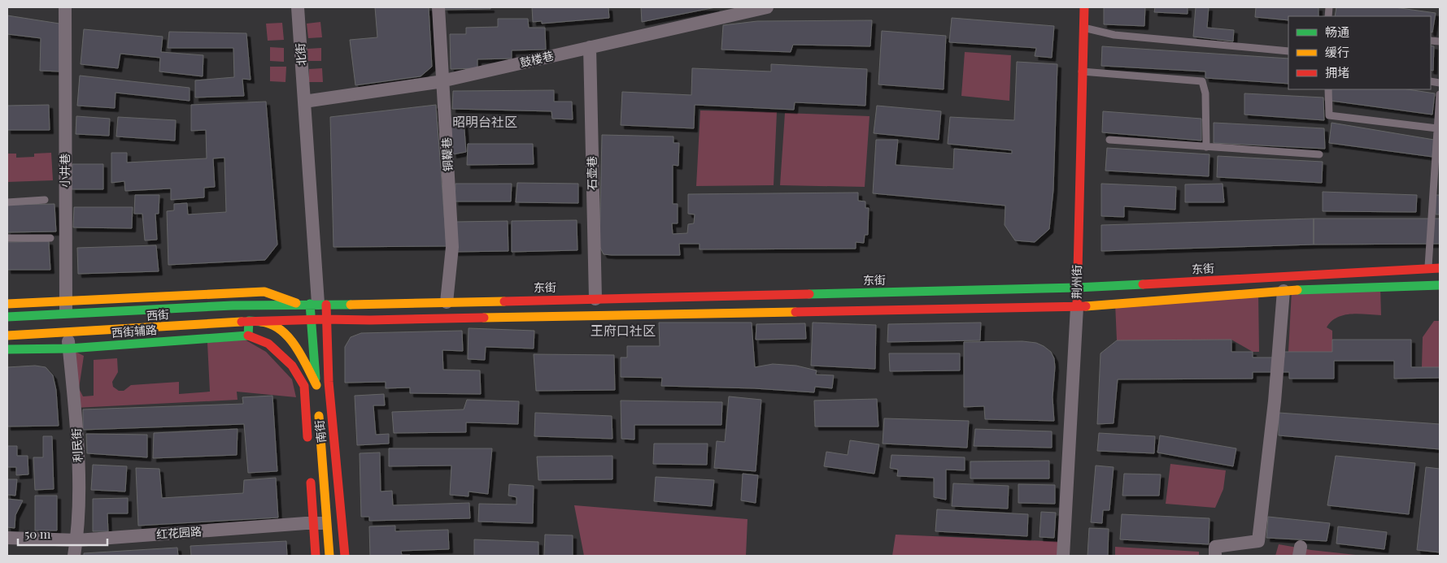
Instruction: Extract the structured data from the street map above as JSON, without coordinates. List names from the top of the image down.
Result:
{
  "streets": {
    "main road": [
      "东街",
      "荆州街",
      "西街",
      "西街辅路",
      "南街"
    ],
    "street": [
      "北街",
      "鼓楼巷",
      "铜鞮巷",
      "小井巷",
      "石壶巷",
      "利民街",
      "红花园路"
    ]
  },
  "crossings": [
    ["北街", "鼓楼巷"],
    ["北街", "东街"],
    ["北街", "西街"],
    ["北街", "南街"],
    ["鼓楼巷", "铜鞮巷"],
    ["鼓楼巷", "石壶巷"],
    ["铜鞮巷", "东街"],
    ["小井巷", "西街"],
    ["小井巷", "利民街"],
    ["石壶巷", "东街"],
    ["东街", "荆州街"],
    ["东街", "西街"],
    ["东街", "南街"],
    ["西街", "南街"],
    ["西街", "利民街"],
    ["西街辅路", "利民街"],
    ["南街", "红花园路"],
    ["利民街", "红花园路"]
  ],
  "districts": ["昭明台社区", "王府口社区"],
  "legend": ["畅通", "缓行", "拥堵"],
  "scale_bar": "50 m"
}
